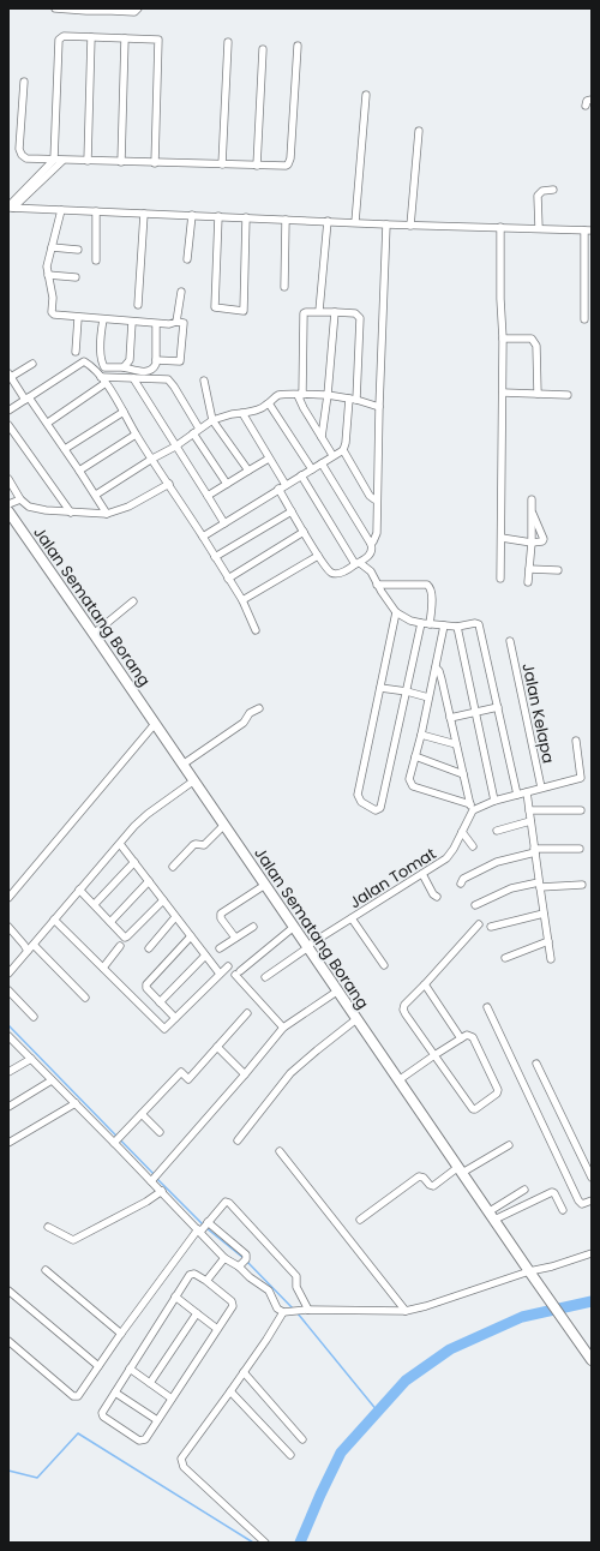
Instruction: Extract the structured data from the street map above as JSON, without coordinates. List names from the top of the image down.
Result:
{
  "streets": {
    "street": ["Jalan Sematang Borang", "Jalan Kelapa", "Jalan Tomat"]
  },
  "crossings": [
    ["Jalan Sematang Borang", "Jalan Tomat"]
  ]
}
